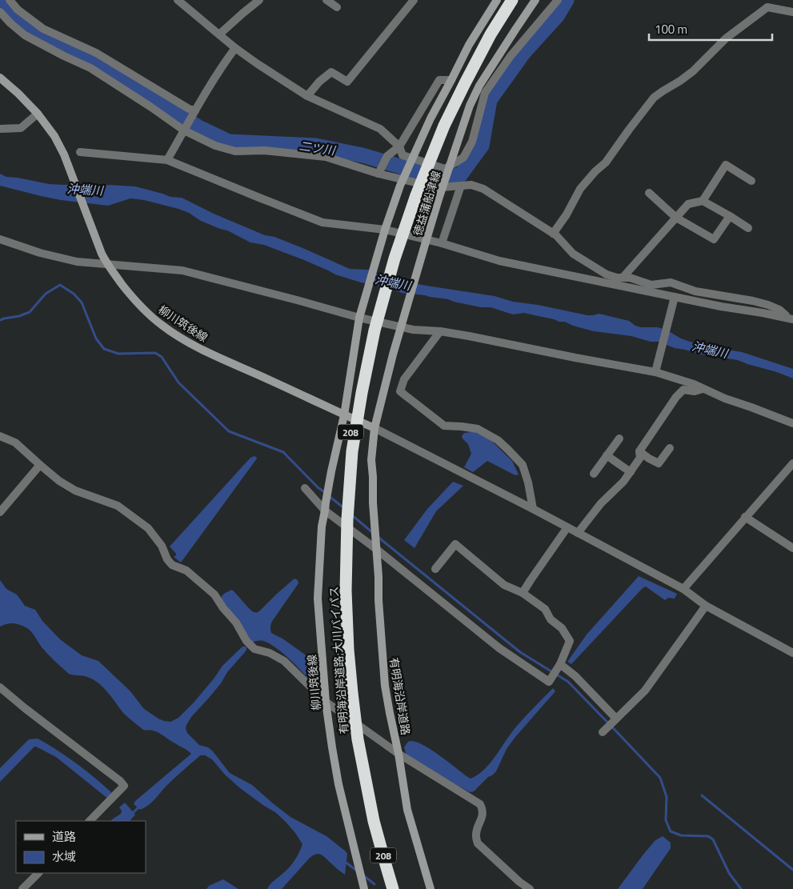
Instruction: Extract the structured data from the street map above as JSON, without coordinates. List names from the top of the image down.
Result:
{
  "streets": {
    "highway": ["208", "有明海沿岸道路;大川バイパス"],
    "main road": ["徳益蒲船津線", "柳川筑後線", "有明海沿岸道路"]
  },
  "crossings": [
    ["徳益蒲船津線", "柳川筑後線"],
    ["徳益蒲船津線", "有明海沿岸道路"],
    ["柳川筑後線", "有明海沿岸道路"]
  ],
  "water": ["二ツ川", "沖端川"],
  "legend": ["道路", "水域"],
  "scale_bar": "100 m"
}
